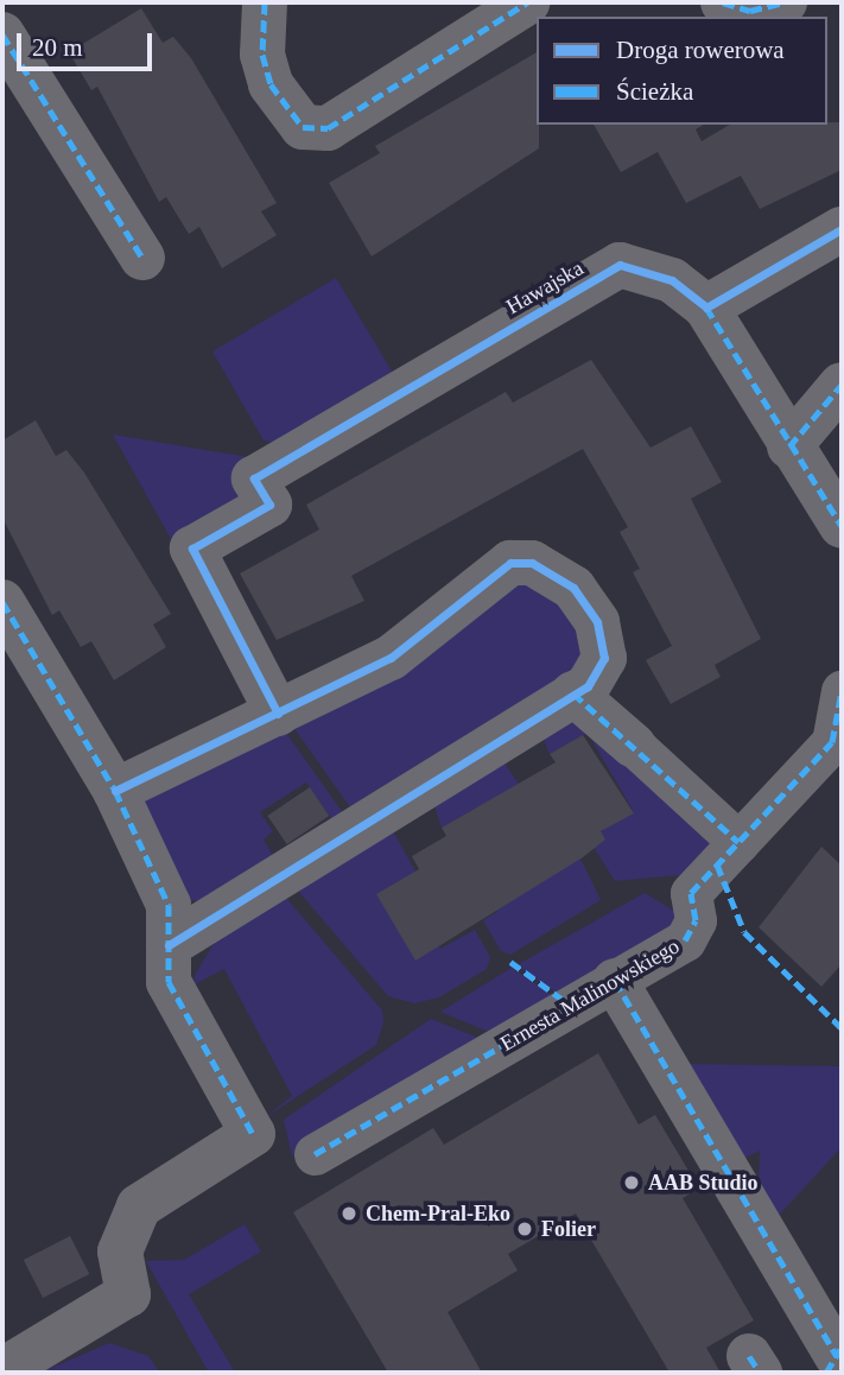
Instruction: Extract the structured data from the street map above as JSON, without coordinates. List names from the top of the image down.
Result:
{
  "streets": {
    "street": ["Hawajska", "Ernesta Malinowskiego"]
  },
  "places": ["AAB Studio", "Chem-Pral-Eko", "Folier"],
  "legend": ["Droga rowerowa", "Ścieżka"],
  "scale_bar": "20 m"
}
